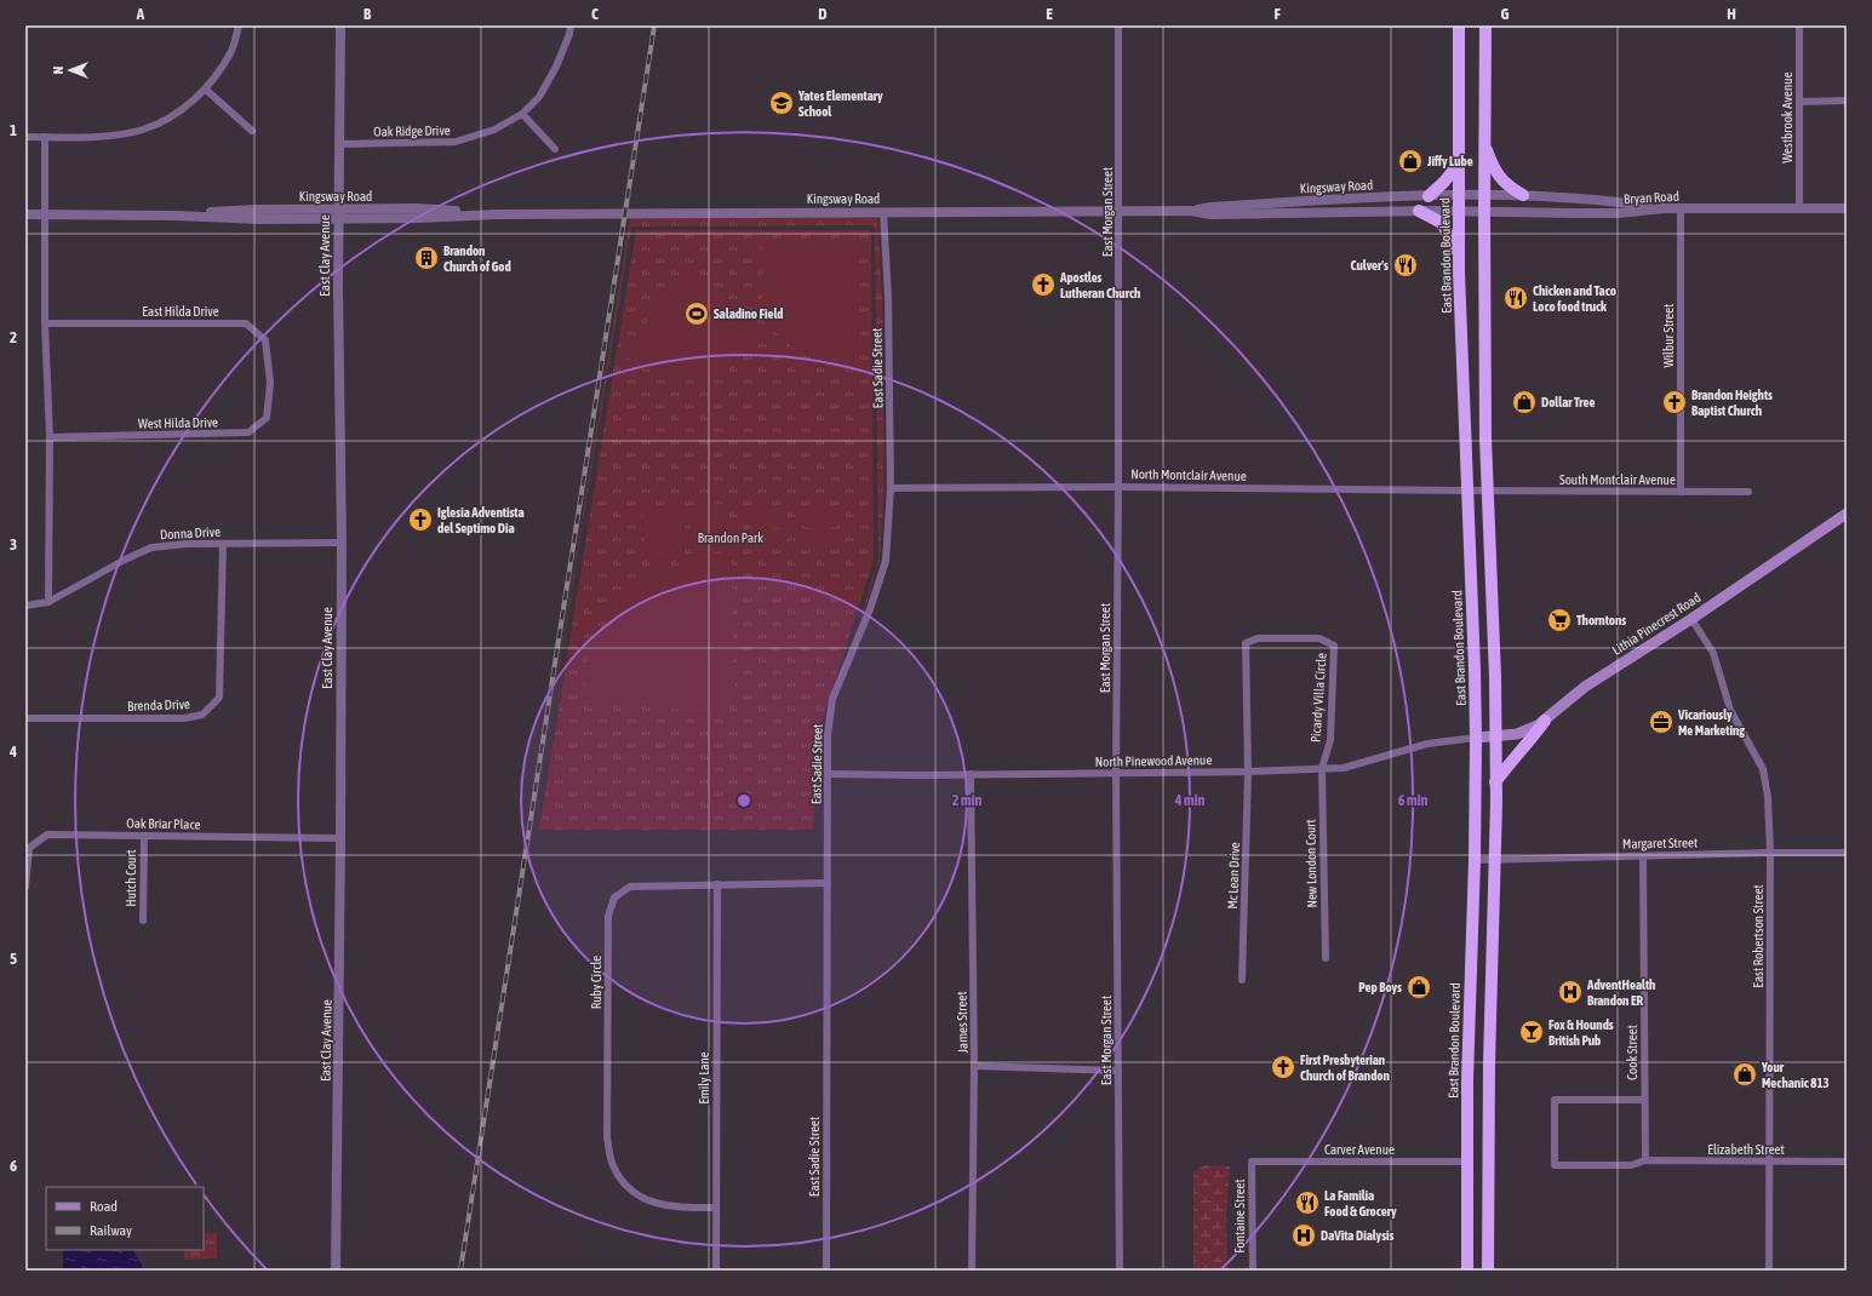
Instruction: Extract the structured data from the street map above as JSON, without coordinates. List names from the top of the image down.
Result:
{
  "streets": {
    "highway": ["East Brandon Boulevard"],
    "main road": ["Lithia Pinecrest Road"],
    "street": [
      "Westbrook Avenue",
      "Oak Ridge Drive",
      "Kingsway Road",
      "Bryan Road",
      "East Morgan Street",
      "East Clay Avenue",
      "East Hilda Drive",
      "Wilbur Street",
      "East Sadie Street",
      "West Hilda Drive",
      "North Montclair Avenue",
      "South Montclair Avenue",
      "Donna Drive",
      "Picardy Villa Circle",
      "Brenda Drive",
      "North Pinewood Avenue",
      "Oak Briar Place",
      "Margaret Street",
      "New London Court",
      "Mc Lean Drive",
      "Hutch Court",
      "East Robertson Street",
      "Ruby Circle",
      "James Street",
      "Cook Street",
      "Emily Lane",
      "Carver Avenue",
      "Elizabeth Street",
      "Fontaine Street"
    ]
  },
  "crossings": [
    ["Westbrook Avenue", "Bryan Road"],
    ["Oak Ridge Drive", "East Clay Avenue"],
    ["Kingsway Road", "Bryan Road"],
    ["Kingsway Road", "East Morgan Street"],
    ["Kingsway Road", "East Clay Avenue"],
    ["Kingsway Road", "East Brandon Boulevard"],
    ["Kingsway Road", "East Sadie Street"],
    ["Bryan Road", "East Brandon Boulevard"],
    ["Bryan Road", "Wilbur Street"],
    ["East Morgan Street", "North Montclair Avenue"],
    ["East Morgan Street", "North Pinewood Avenue"],
    ["East Clay Avenue", "Donna Drive"],
    ["East Clay Avenue", "Oak Briar Place"],
    ["East Brandon Boulevard", "North Montclair Avenue"],
    ["East Brandon Boulevard", "Lithia Pinecrest Road"],
    ["East Brandon Boulevard", "North Pinewood Avenue"],
    ["East Brandon Boulevard", "Margaret Street"],
    ["East Brandon Boulevard", "Carver Avenue"],
    ["East Hilda Drive", "West Hilda Drive"],
    ["Wilbur Street", "South Montclair Avenue"],
    ["East Sadie Street", "North Montclair Avenue"],
    ["East Sadie Street", "North Pinewood Avenue"],
    ["East Sadie Street", "Ruby Circle"],
    ["North Montclair Avenue", "South Montclair Avenue"],
    ["Donna Drive", "Brenda Drive"],
    ["Lithia Pinecrest Road", "North Pinewood Avenue"],
    ["Lithia Pinecrest Road", "East Robertson Street"],
    ["Picardy Villa Circle", "North Pinewood Avenue"],
    ["Picardy Villa Circle", "New London Court"],
    ["Picardy Villa Circle", "Mc Lean Drive"],
    ["North Pinewood Avenue", "New London Court"],
    ["North Pinewood Avenue", "Mc Lean Drive"],
    ["North Pinewood Avenue", "James Street"],
    ["Oak Briar Place", "Hutch Court"],
    ["Margaret Street", "East Robertson Street"],
    ["Margaret Street", "Cook Street"],
    ["East Robertson Street", "Elizabeth Street"],
    ["Ruby Circle", "Emily Lane"],
    ["Cook Street", "Elizabeth Street"],
    ["Carver Avenue", "Fontaine Street"]
  ],
  "parks": ["Brandon Park"],
  "places": {
    "school or university": ["Yates Elementary School"],
    "shop": [
      "Jiffy Lube",
      "Dollar Tree",
      "Pep Boys",
      "Your Mechanic 813"
    ],
    "building": ["Brandon Church of God"],
    "restaurant": ["Culver's", "Chicken and Taco Loco food truck", "La Familia Food & Grocery"],
    "church": [
      "Apostles Lutheran Church",
      "Brandon Heights Baptist Church",
      "Iglesia Adventista del Septimo Dia",
      "First Presbyterian Church of Brandon"
    ],
    "sports": ["Saladino Field"],
    "supermarket": ["Thorntons"],
    "office": ["Vicariously Me Marketing"],
    "hospital": ["AdventHealth Brandon ER", "DaVita Dialysis"],
    "bar": ["Fox & Hounds British Pub"]
  },
  "legend": ["Road", "Railway"],
  "north": "left",
  "grid": {
    "columns": [
      "A",
      "B",
      "C",
      "D",
      "E",
      "F",
      "G",
      "H"
    ],
    "rows": [
      "1",
      "2",
      "3",
      "4",
      "5",
      "6"
    ]
  },
  "rings": ["2 min", "4 min", "6 min"]
}
